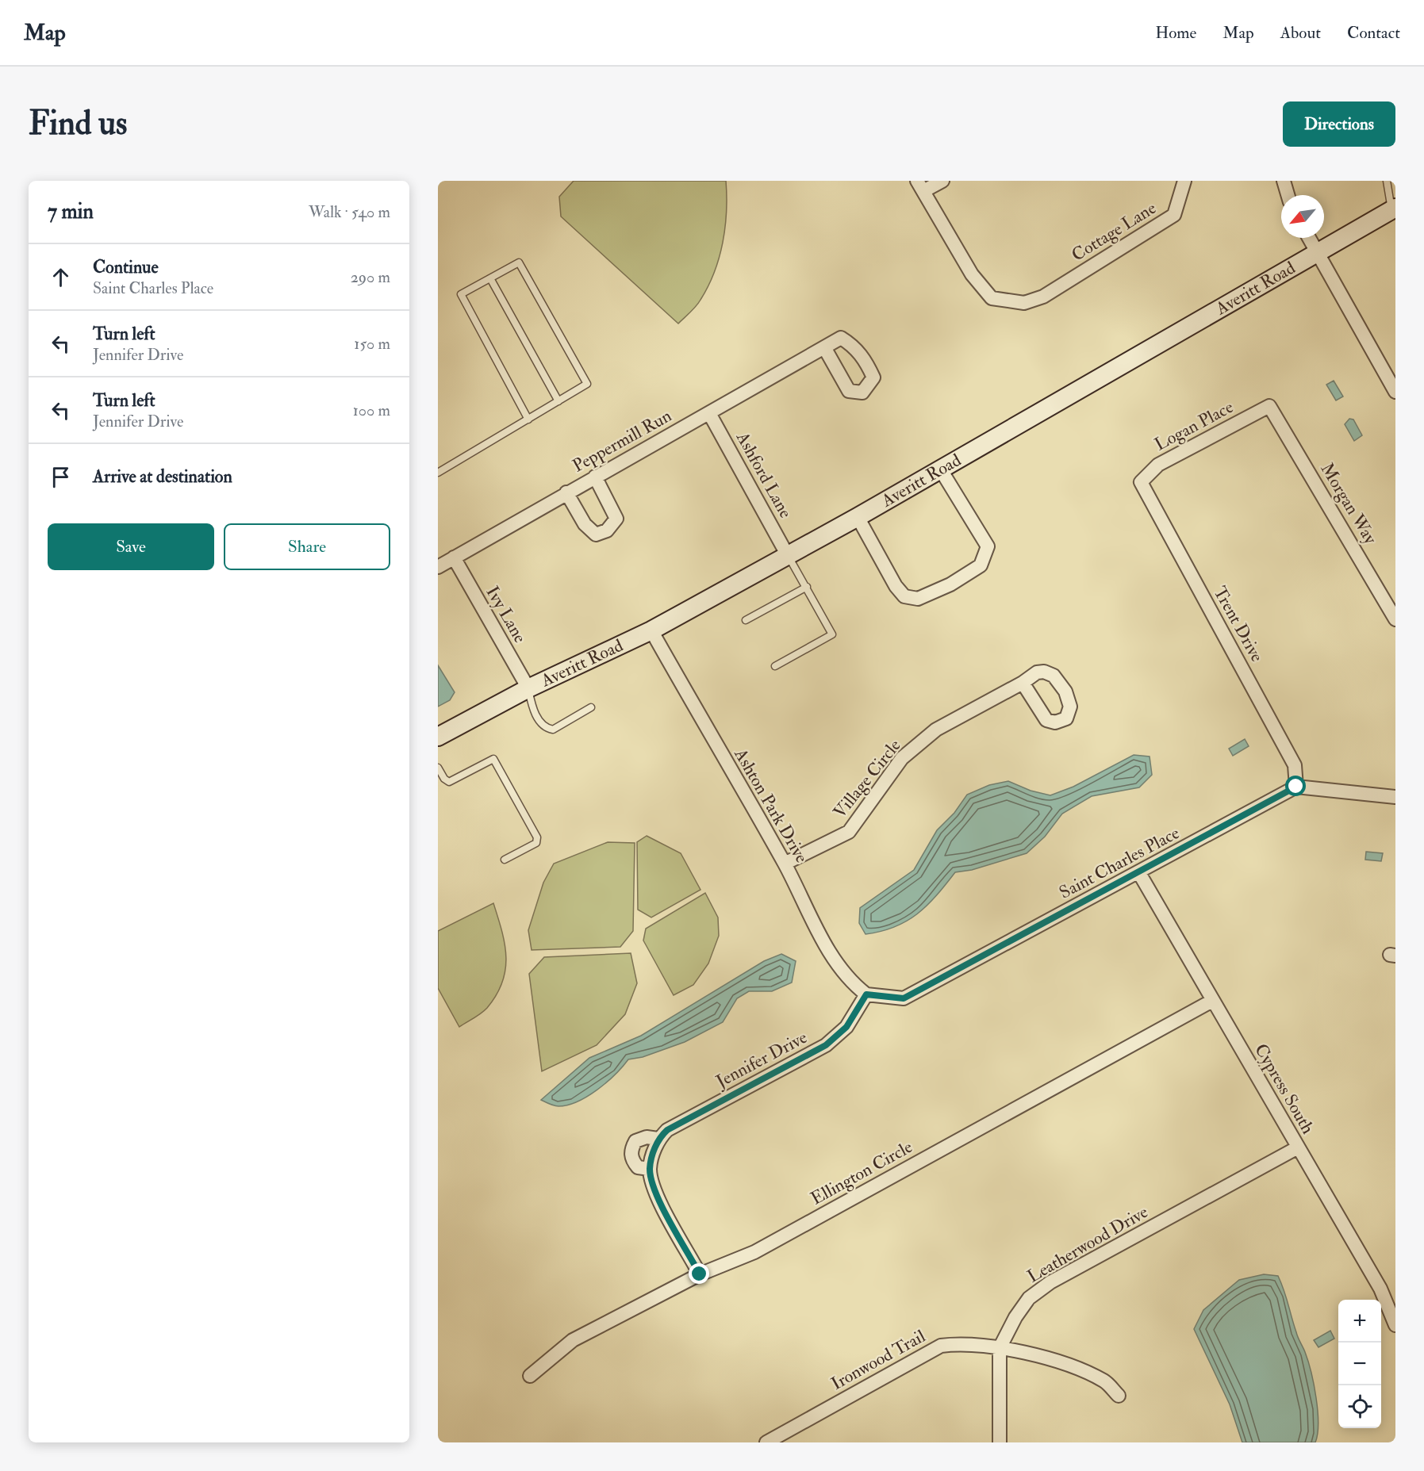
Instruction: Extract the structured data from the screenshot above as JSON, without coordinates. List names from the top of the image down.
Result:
{
  "streets": {
    "street": [
      "Cottage Lane",
      "Averitt Road",
      "Logan Place",
      "Peppermill Run",
      "Ashford Lane",
      "Morgan Way",
      "Ivy Lane",
      "Trent Drive",
      "Village Circle",
      "Ashton Park Drive",
      "Saint Charles Place",
      "Jennifer Drive",
      "Cypress South",
      "Ellington Circle",
      "Leatherwood Drive",
      "Ironwood Trail"
    ]
  },
  "crossings": [
    ["Averitt Road", "Ashford Lane"],
    ["Averitt Road", "Ivy Lane"],
    ["Averitt Road", "Ashton Park Drive"],
    ["Logan Place", "Morgan Way"],
    ["Logan Place", "Trent Drive"],
    ["Peppermill Run", "Ashford Lane"],
    ["Peppermill Run", "Ivy Lane"],
    ["Trent Drive", "Saint Charles Place"],
    ["Village Circle", "Ashton Park Drive"],
    ["Ashton Park Drive", "Saint Charles Place"],
    ["Ashton Park Drive", "Jennifer Drive"],
    ["Saint Charles Place", "Jennifer Drive"],
    ["Saint Charles Place", "Cypress South"],
    ["Cypress South", "Ellington Circle"],
    ["Cypress South", "Leatherwood Drive"],
    ["Leatherwood Drive", "Ironwood Trail"]
  ],
  "north": "bottom left",
  "page": {
    "header": "Map",
    "nav": [
      "Home",
      "Map",
      "About",
      "Contact"
    ],
    "buttons": [
      "Directions",
      ["Save", "Share"]
    ],
    "title": "Find us",
    "heading": ["7 min", "Walk · 540 m"],
    "list": [
      ["Continue", "Saint Charles Place", "290 m"],
      ["Turn left", "Jennifer Drive", "150 m"],
      ["Turn left", "Jennifer Drive", "100 m"],
      "Arrive at destination"
    ],
    "map_buttons": ["+", "−"]
  }
}
